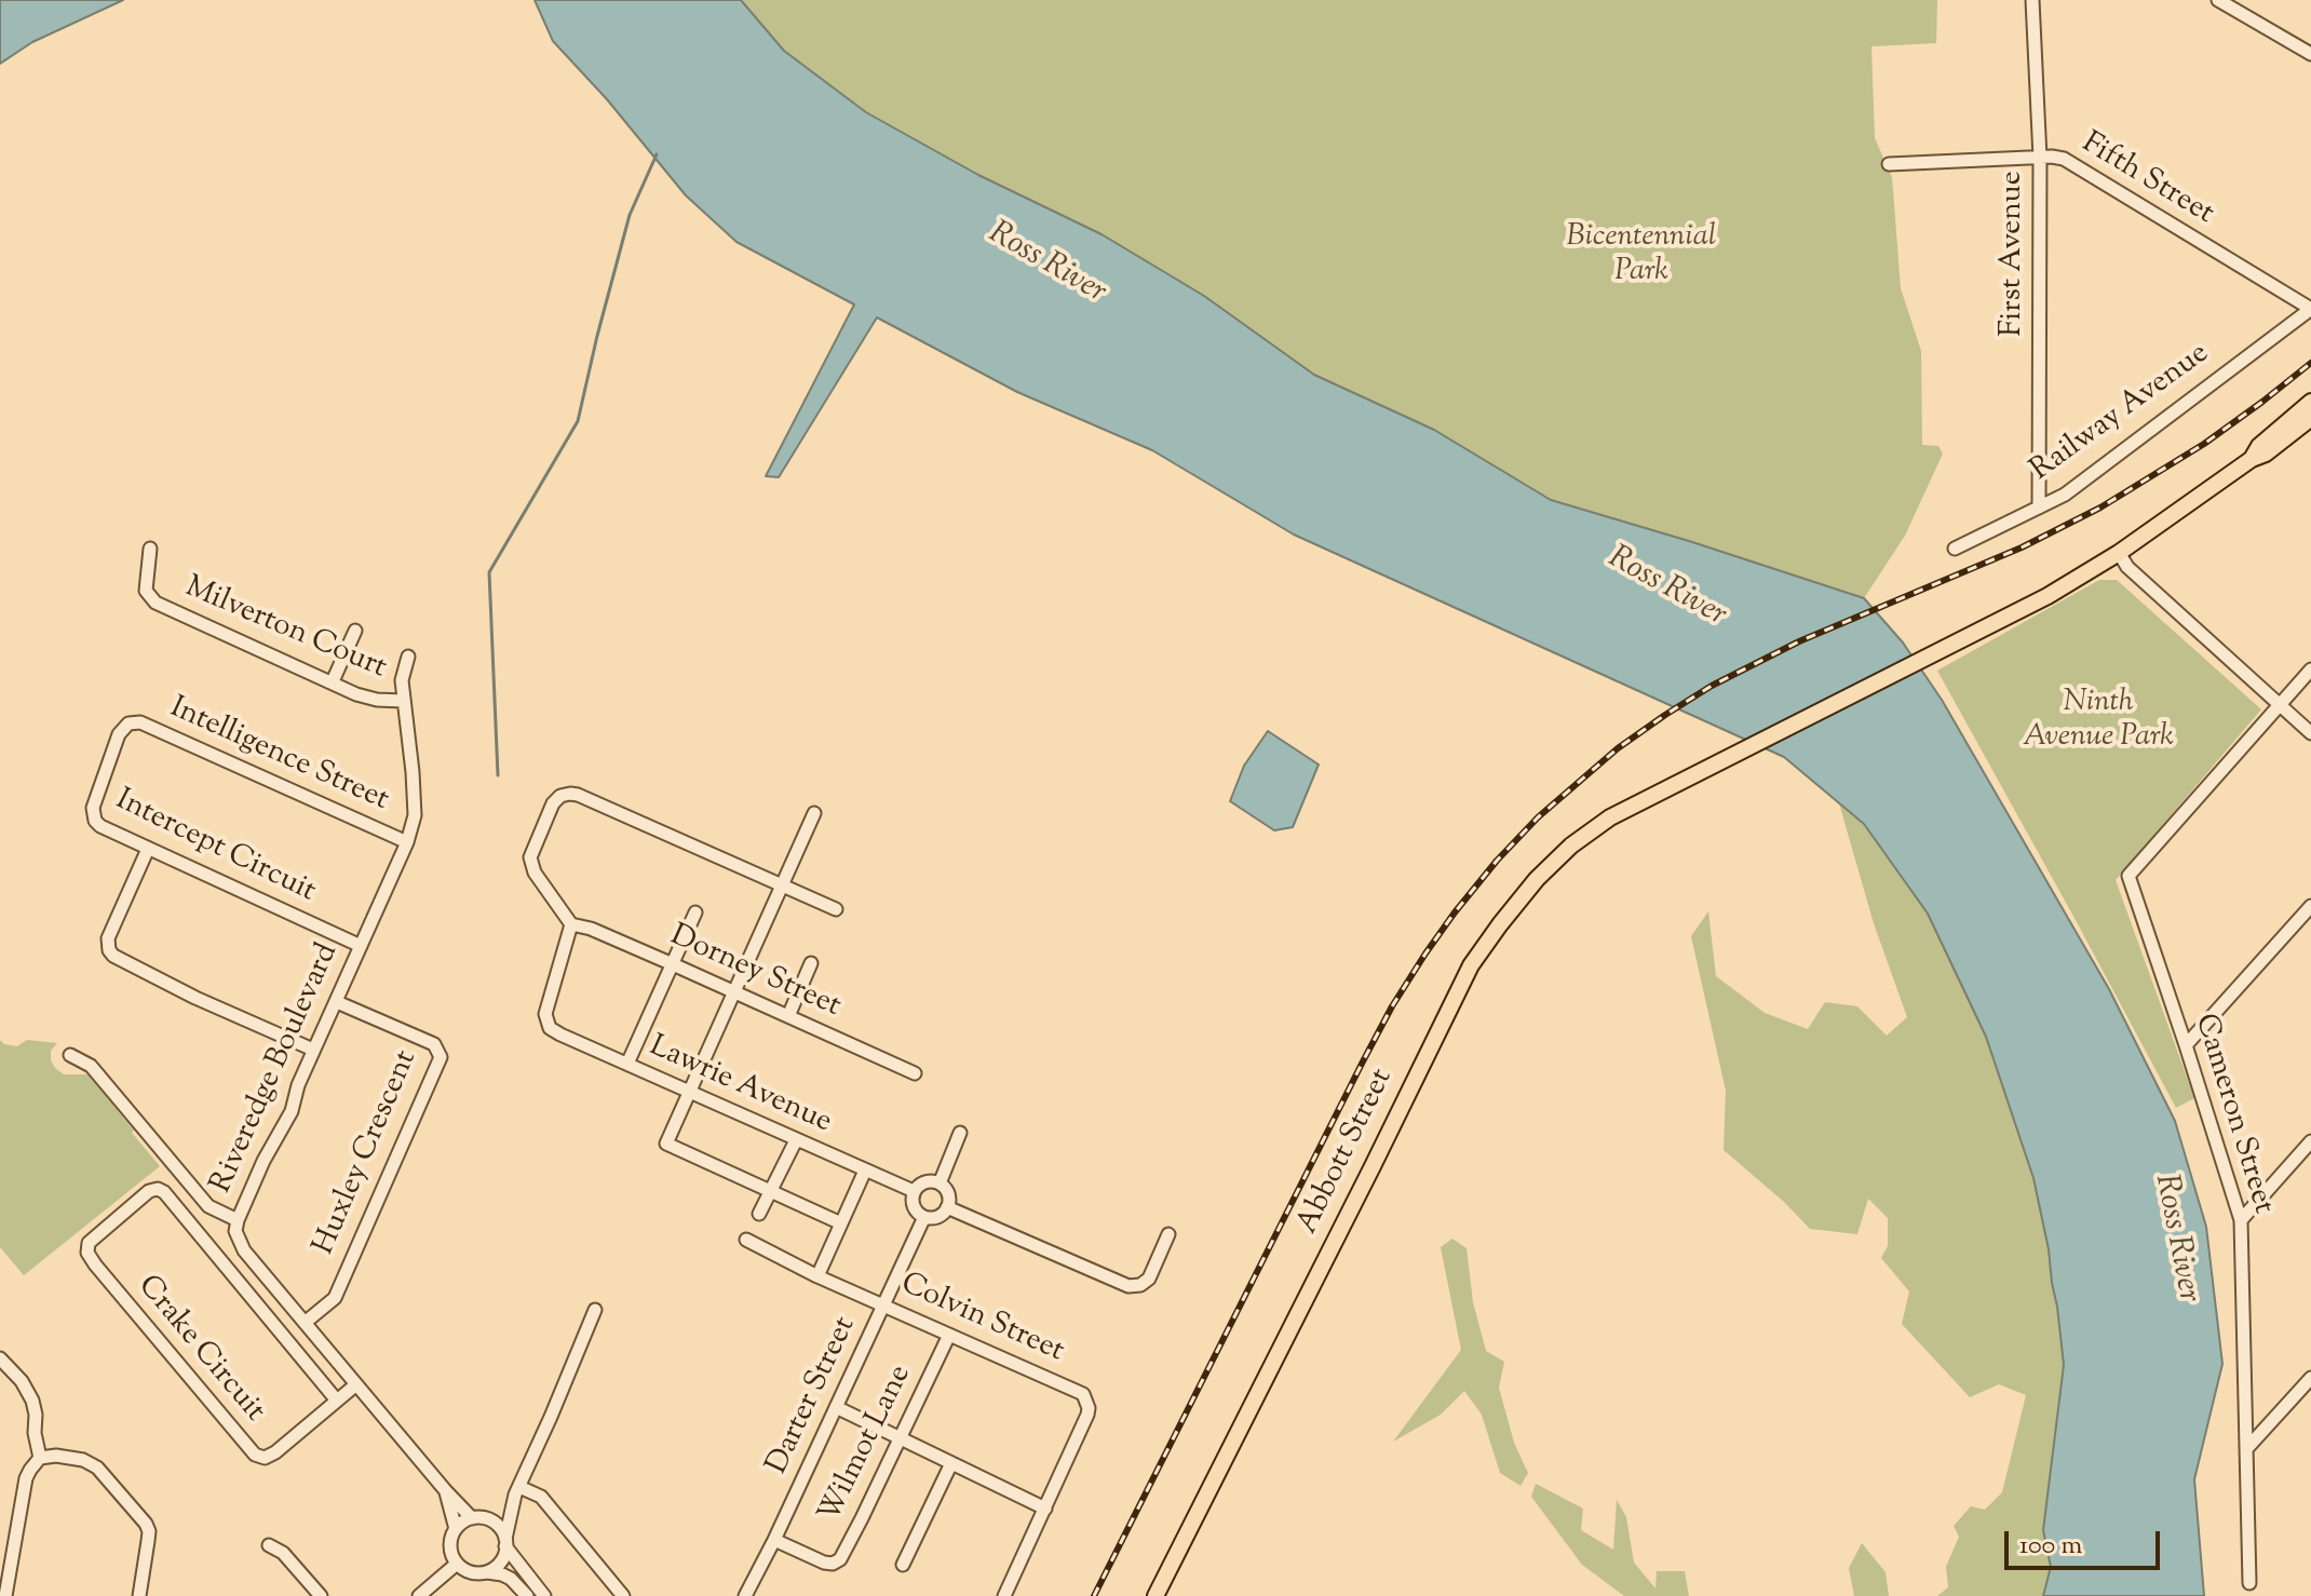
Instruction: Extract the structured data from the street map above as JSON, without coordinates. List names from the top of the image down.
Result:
{
  "streets": {
    "main road": ["Abbott Street"],
    "street": [
      "Fifth Street",
      "First Avenue",
      "Railway Avenue",
      "Milverton Court",
      "Intelligence Street",
      "Intercept Circuit",
      "Dorney Street",
      "Riveredge Boulevard",
      "Lawrie Avenue",
      "Cameron Street",
      "Huxley Crescent",
      "Colvin Street",
      "Crake Circuit",
      "Darter Street",
      "Wilmot Lane"
    ]
  },
  "crossings": [
    ["Fifth Street", "First Avenue"],
    ["Fifth Street", "Railway Avenue"],
    ["First Avenue", "Railway Avenue"],
    ["Milverton Court", "Riveredge Boulevard"],
    ["Intelligence Street", "Intercept Circuit"],
    ["Intelligence Street", "Riveredge Boulevard"],
    ["Intercept Circuit", "Riveredge Boulevard"],
    ["Dorney Street", "Lawrie Avenue"],
    ["Riveredge Boulevard", "Huxley Crescent"],
    ["Riveredge Boulevard", "Crake Circuit"],
    ["Lawrie Avenue", "Darter Street"],
    ["Colvin Street", "Darter Street"],
    ["Colvin Street", "Wilmot Lane"],
    ["Darter Street", "Wilmot Lane"]
  ],
  "water": ["Ross River"],
  "parks": ["Bicentennial Park", "Ninth Avenue Park"],
  "scale_bar": "100 m"
}
